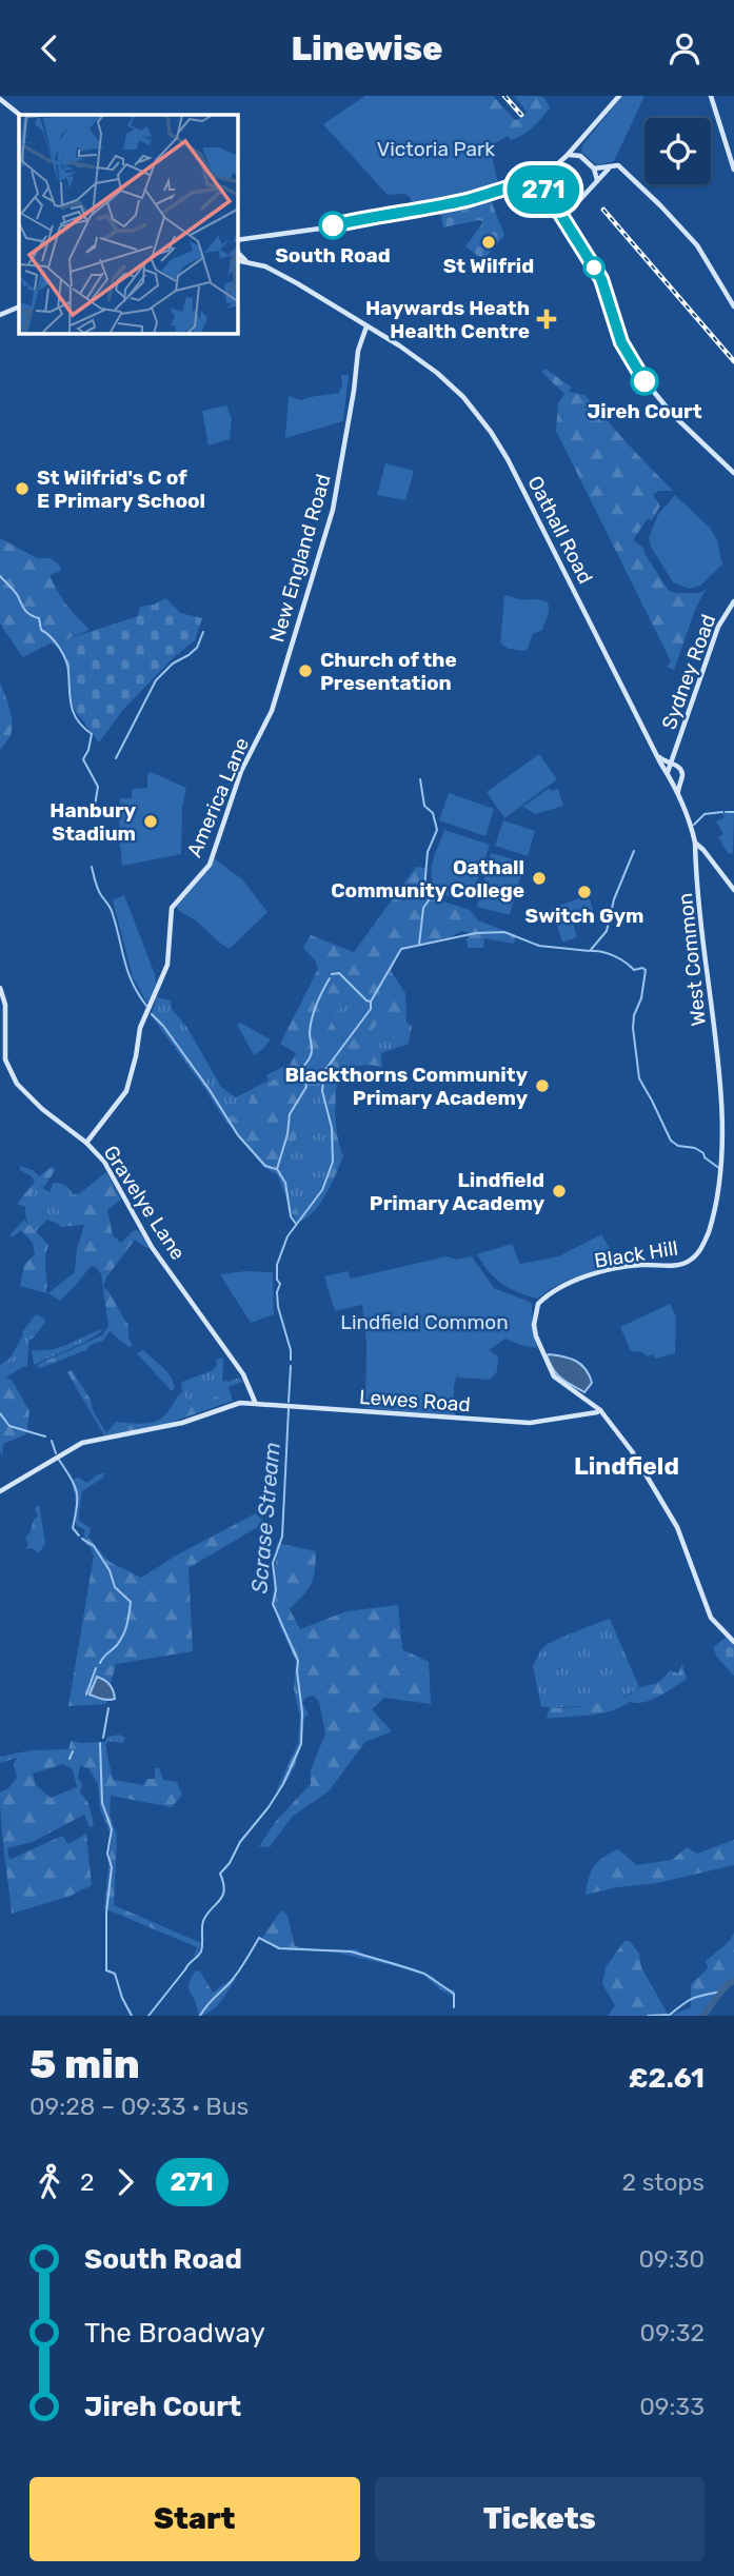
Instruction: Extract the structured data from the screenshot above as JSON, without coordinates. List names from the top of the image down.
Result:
{
  "streets": {
    "main road": [
      "Oathall Road",
      "New England Road",
      "Sydney Road",
      "America Lane",
      "West Common",
      "Gravelye Lane",
      "Black Hill",
      "Lewes Road"
    ]
  },
  "crossings": [
    ["Oathall Road", "New England Road"],
    ["Oathall Road", "Sydney Road"],
    ["Oathall Road", "West Common"],
    ["New England Road", "America Lane"],
    ["Sydney Road", "West Common"],
    ["America Lane", "Gravelye Lane"],
    ["West Common", "Black Hill"],
    ["Gravelye Lane", "Lewes Road"],
    ["Black Hill", "Lewes Road"]
  ],
  "districts": ["Lindfield"],
  "water": ["Scrase Stream"],
  "parks": ["Victoria Park", "Lindfield Common"],
  "places": {
    "other": [
      "South Road",
      "St Wilfrid",
      "Jireh Court",
      "St Wilfrid's C of E Primary School",
      "Church of the Presentation",
      "Hanbury Stadium",
      "Oathall Community College",
      "Switch Gym",
      "Blackthorns Community Primary Academy",
      "Lindfield Primary Academy"
    ],
    "health": ["Haywards Heath Health Centre"]
  },
  "lines": ["bus line 271"],
  "page": {
    "header": "Linewise",
    "on_map": "271",
    "heading": ["5 min", "09:28 – 09:33 · Bus", "£2.61"],
    "legs": ["2", "271", "2 stops"],
    "list": [
      {
        "name": "South Road",
        "value": "09:30"
      },
      {
        "name": "The Broadway",
        "value": "09:32"
      },
      {
        "name": "Jireh Court",
        "value": "09:33"
      }
    ],
    "buttons": ["Start", "Tickets"]
  }
}
